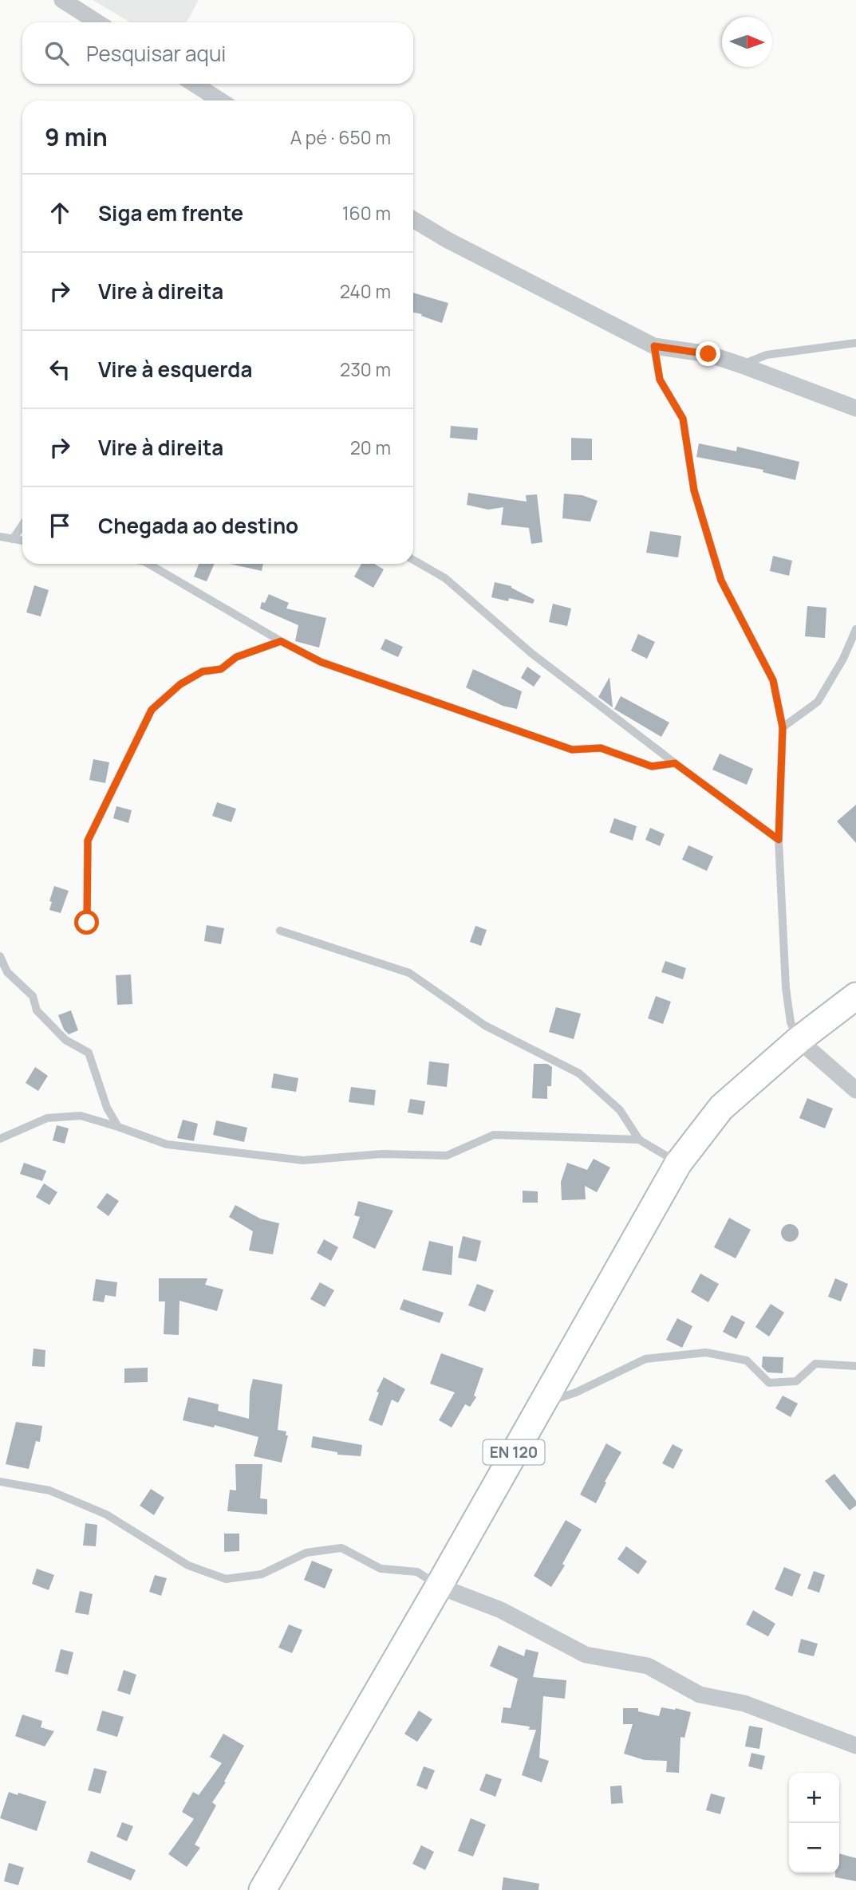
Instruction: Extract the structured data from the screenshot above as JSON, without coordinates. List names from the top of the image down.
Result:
{
  "streets": {
    "main road": ["EN 120"]
  },
  "north": "right",
  "page": {
    "search": "Pesquisar aqui",
    "heading": ["9 min", "A pé · 650 m"],
    "list": [
      ["Siga em frente", "160 m"],
      ["Vire à direita", "240 m"],
      ["Vire à esquerda", "230 m"],
      ["Vire à direita", "20 m"],
      "Chegada ao destino"
    ],
    "map_buttons": ["+", "−"]
  }
}
